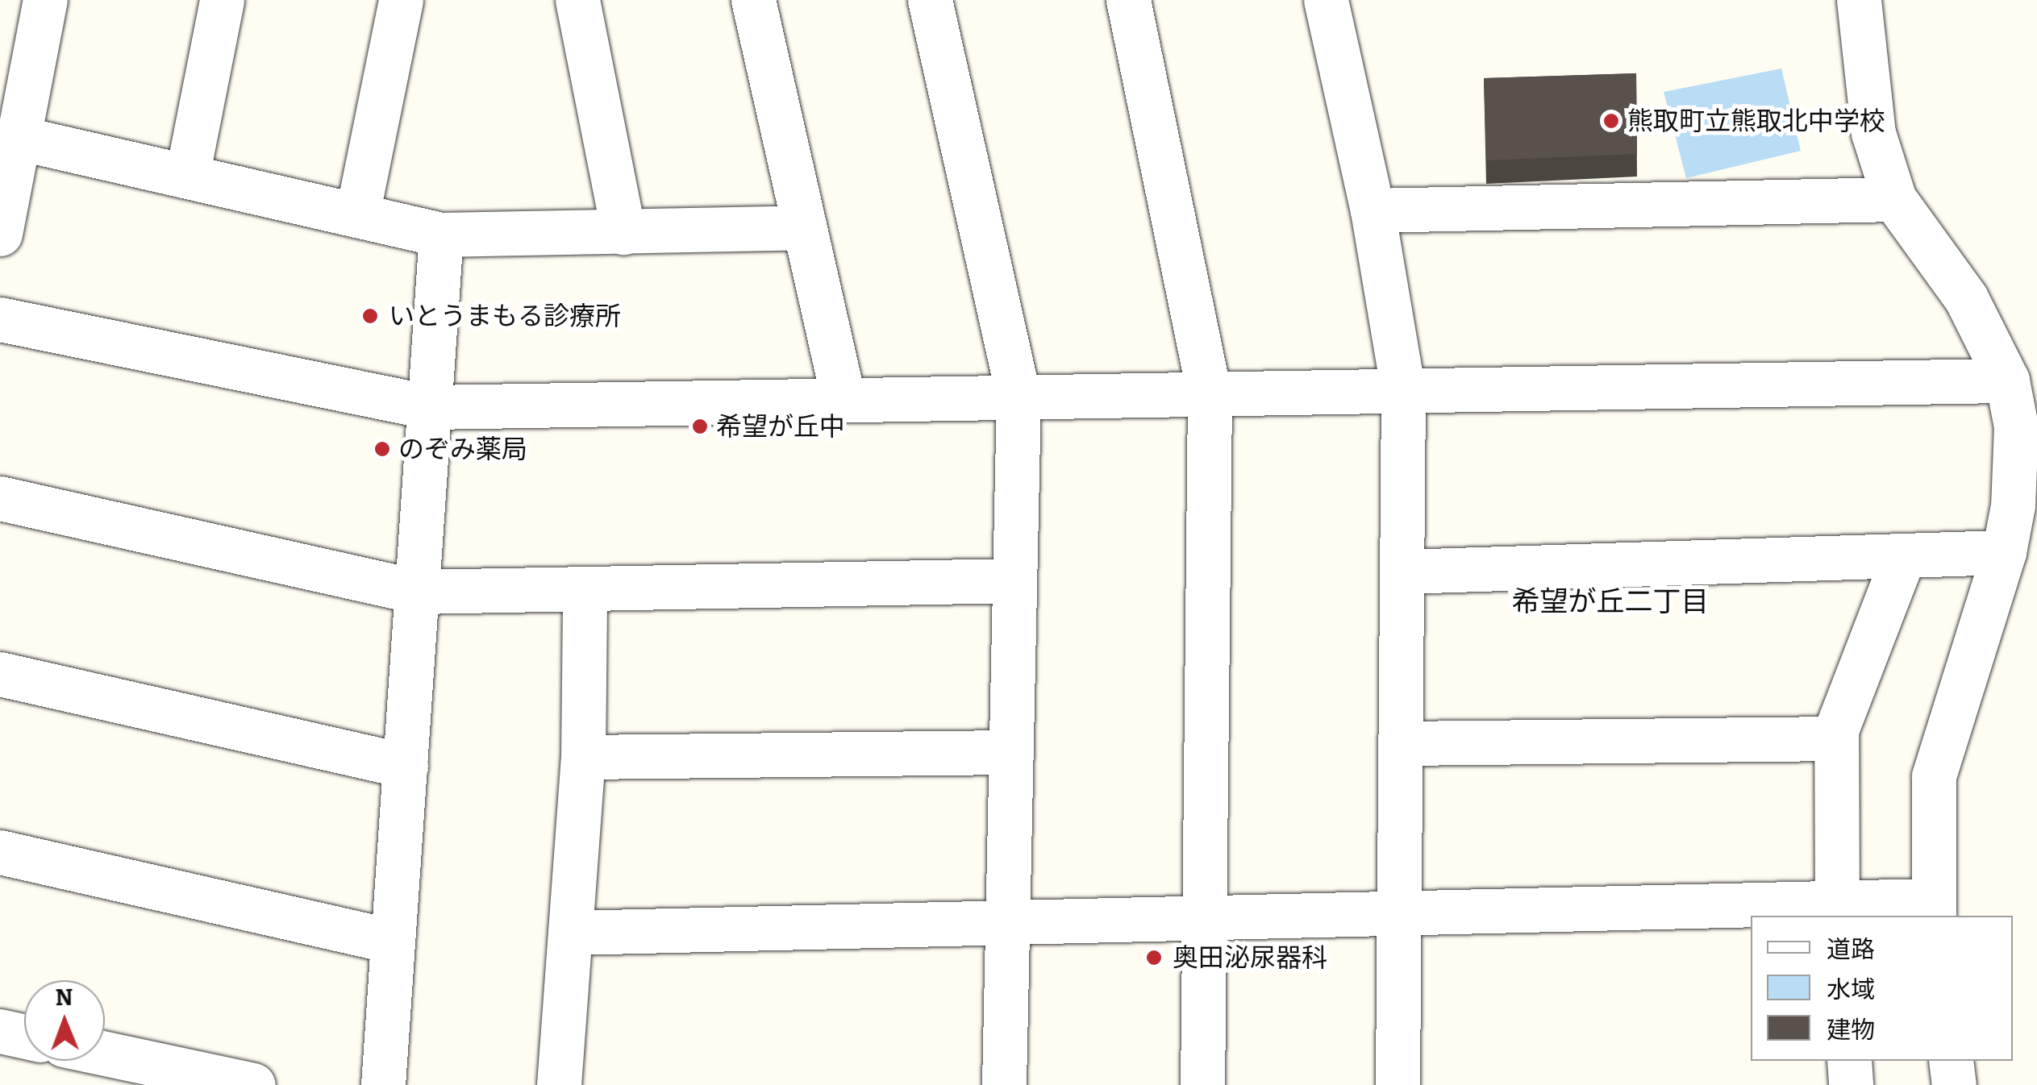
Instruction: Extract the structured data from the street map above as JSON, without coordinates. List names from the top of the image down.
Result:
{
  "districts": ["希望が丘二丁目"],
  "places": [
    "熊取町立熊取北中学校",
    "いとうまもる診療所",
    "希望が丘中",
    "のぞみ薬局",
    "奥田泌尿器科"
  ],
  "legend": ["道路", "水域", "建物"],
  "north": "top"
}
